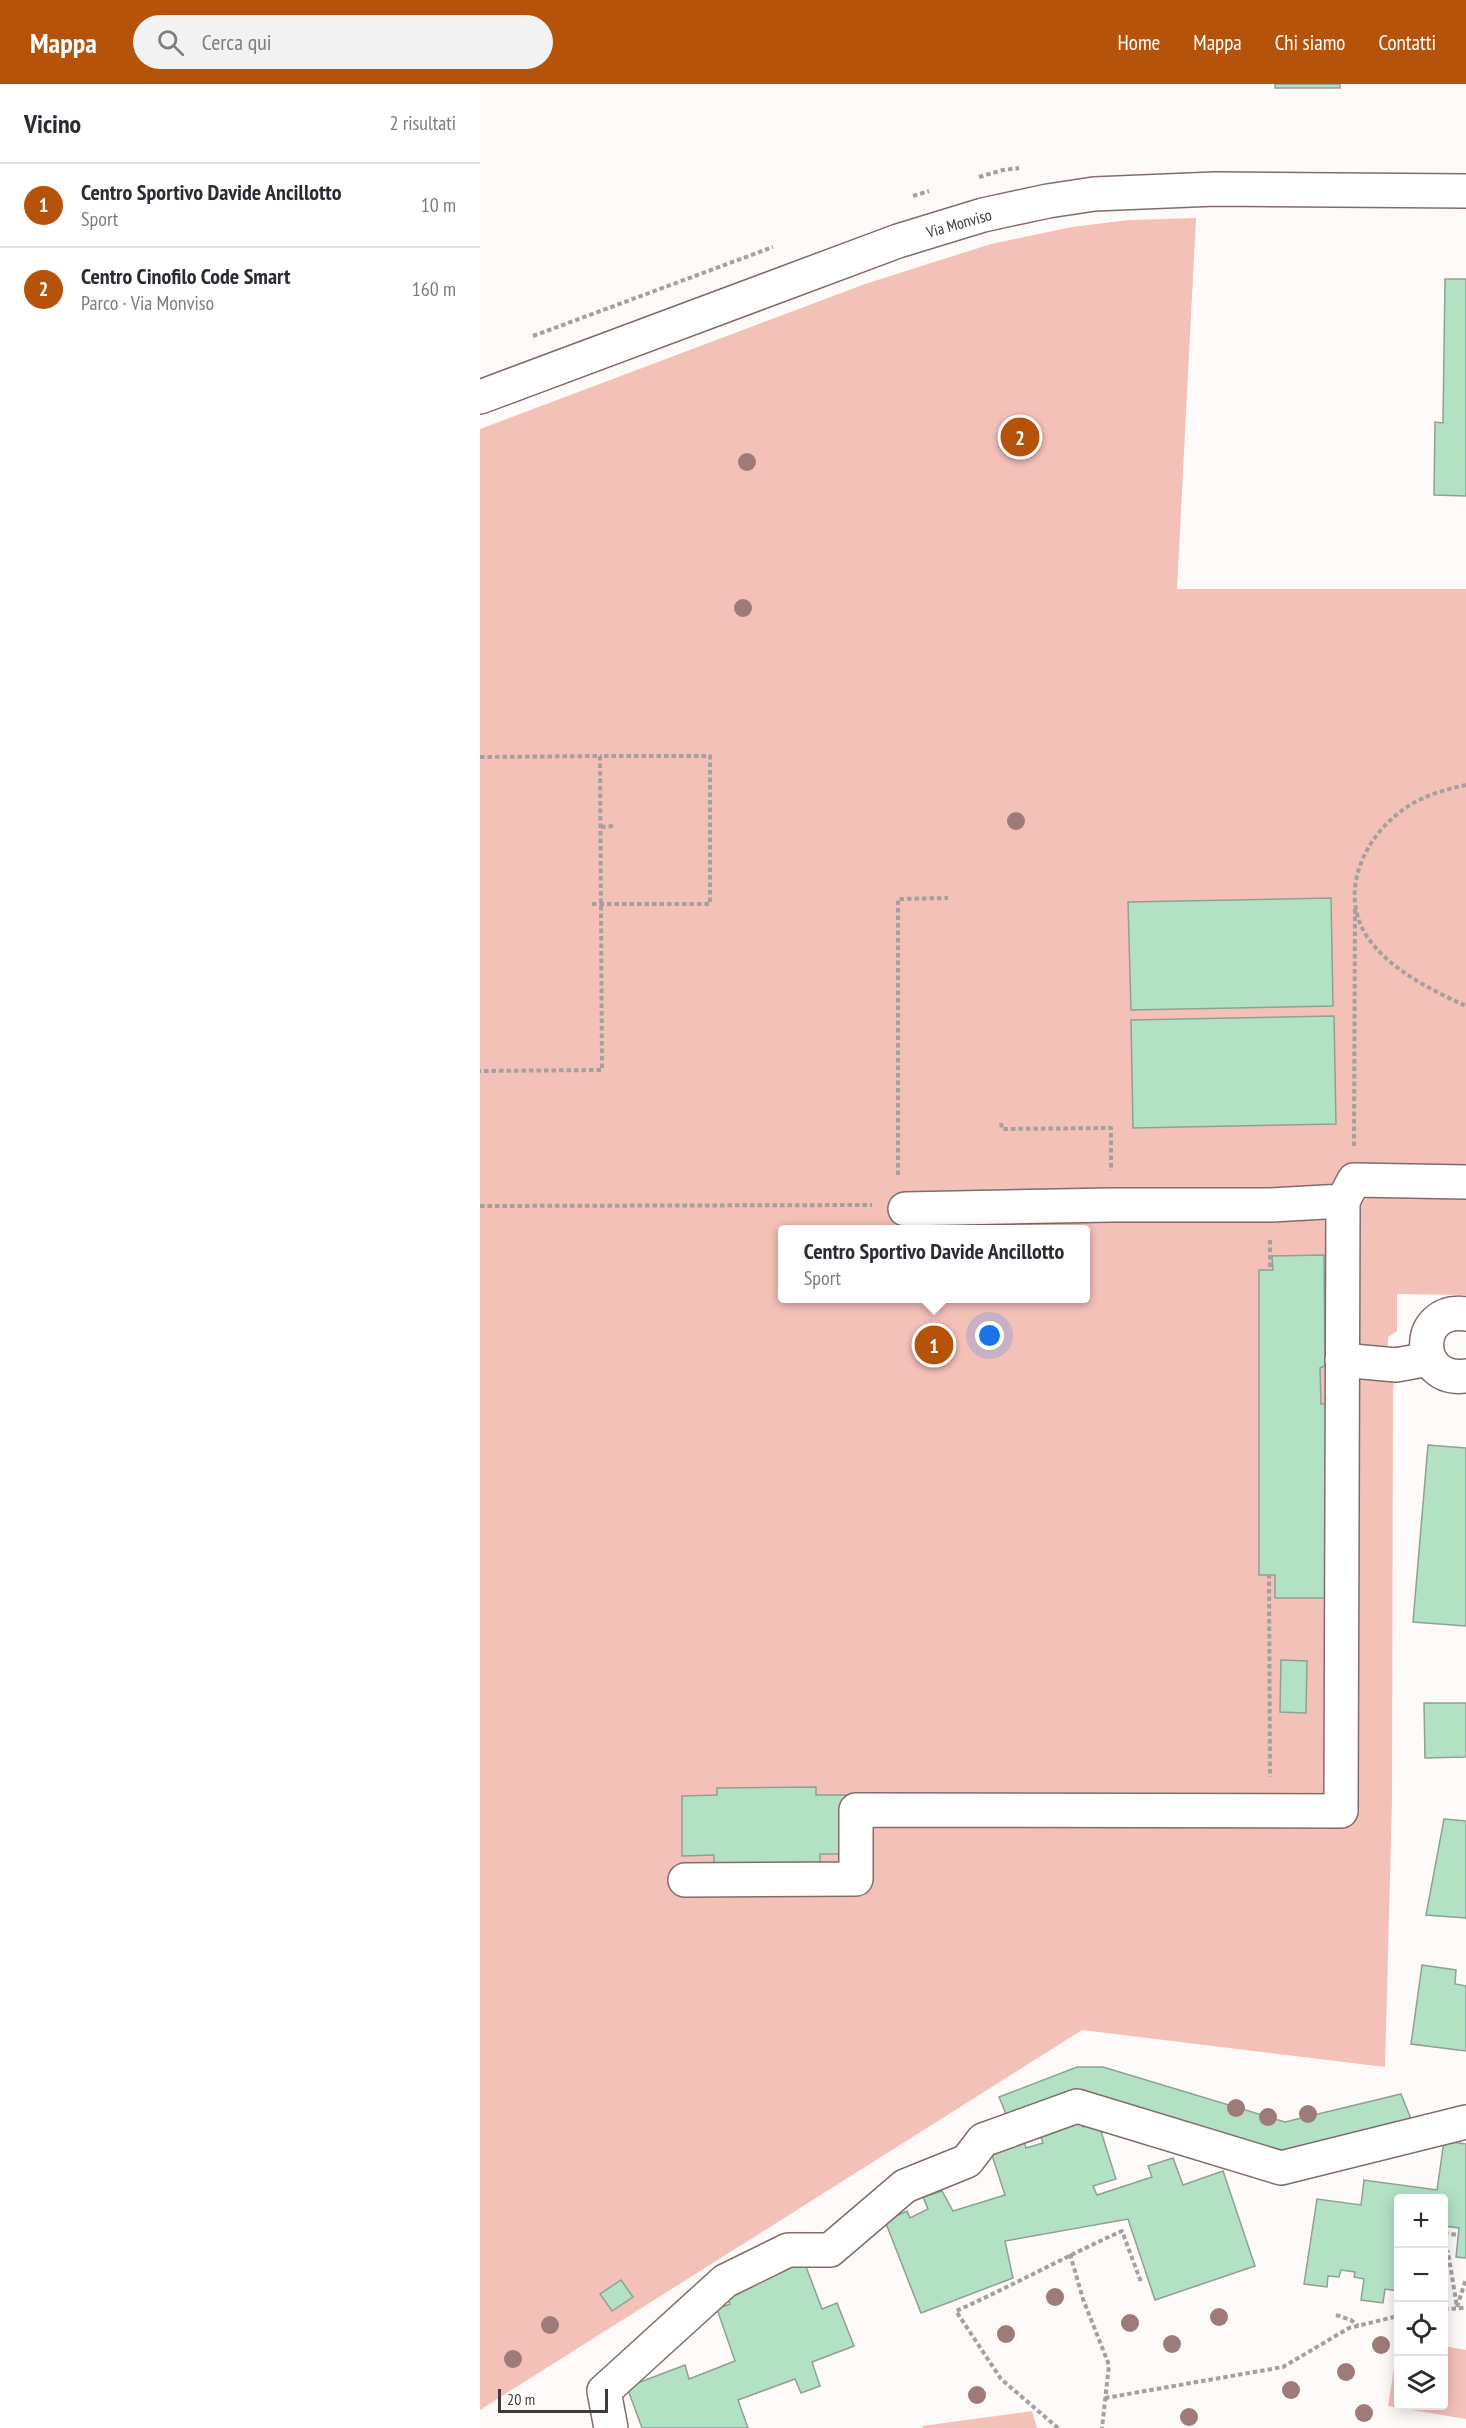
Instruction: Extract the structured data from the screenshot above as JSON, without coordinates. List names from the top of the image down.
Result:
{
  "streets": {
    "street": ["Via Monviso"]
  },
  "scale_bar": "20 m",
  "page": {
    "header": "Mappa",
    "search": "Cerca qui",
    "nav": [
      "Home",
      "Mappa",
      "Chi siamo",
      "Contatti"
    ],
    "heading": ["Vicino", "2 risultati"],
    "list": [
      {
        "mark": "1",
        "name": "Centro Sportivo Davide Ancillotto",
        "note": "Sport",
        "value": "10 m"
      },
      {
        "mark": "2",
        "name": "Centro Cinofilo Code Smart",
        "note": "Parco · Via Monviso",
        "value": "160 m"
      }
    ],
    "pins": ["2", "1"],
    "popup": ["Centro Sportivo Davide Ancillotto", "Sport"],
    "map_buttons": ["+", "−"],
    "scale": "20 m"
  }
}
